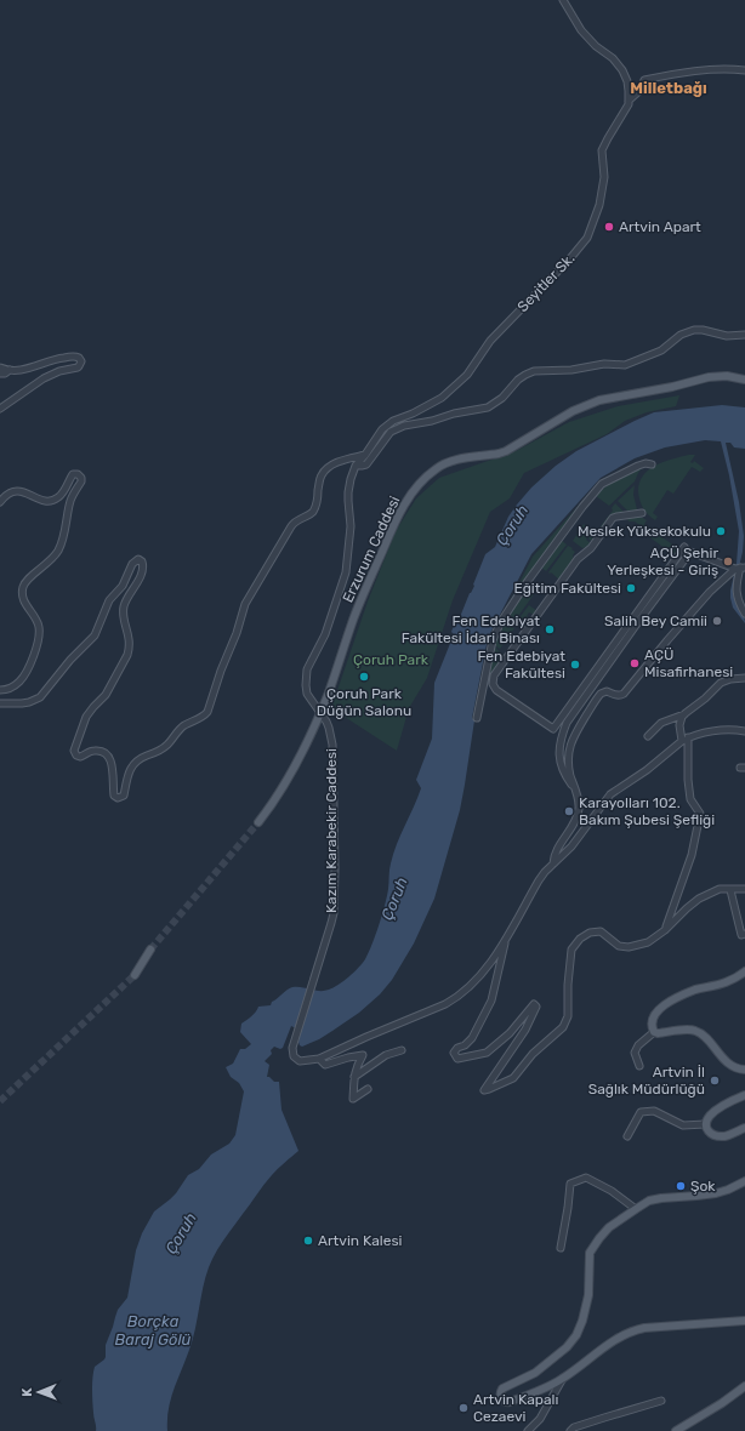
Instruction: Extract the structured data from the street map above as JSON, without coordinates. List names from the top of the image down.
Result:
{
  "streets": {
    "main road": ["Erzurum Caddesi"],
    "street": ["Seyitler Sk.", "Kazım Karabekir Caddesi"]
  },
  "crossings": [
    ["Seyitler Sk.", "Kazım Karabekir Caddesi"],
    ["Erzurum Caddesi", "Kazım Karabekir Caddesi"]
  ],
  "districts": ["Milletbağı"],
  "water": ["Çoruh", "Borçka Baraj Gölü"],
  "parks": ["Çoruh Park"],
  "places": [
    "Artvin Apart",
    "Meslek Yüksekokulu",
    "AÇÜ Şehir Yerleşkesi - Giriş",
    "Eğitim Fakültesi",
    "Salih Bey Camii",
    "Fen Edebiyat Fakültesi İdari Binası",
    "AÇÜ Misafirhanesi",
    "Fen Edebiyat Fakültesi",
    "Çoruh Park Düğün Salonu",
    "Karayolları 102. Bakım Şubesi Şefliği",
    "Artvin İl Sağlık Müdürlüğü",
    "Şok",
    "Artvin Kalesi",
    "Artvin Kapalı Cezaevi"
  ],
  "north": "left"
}
